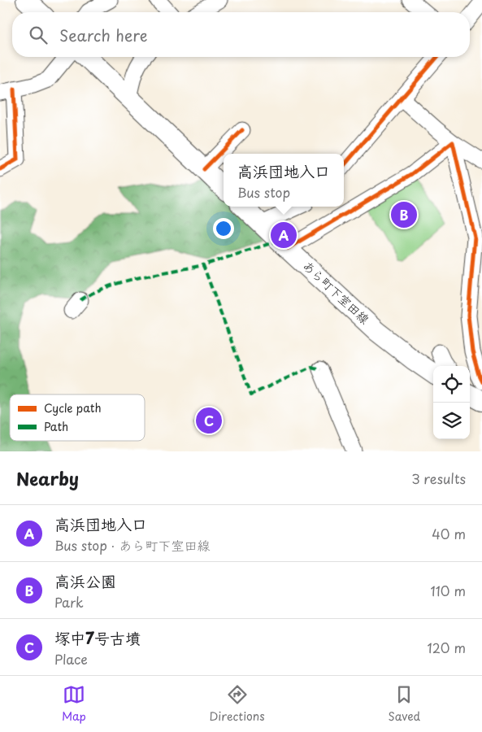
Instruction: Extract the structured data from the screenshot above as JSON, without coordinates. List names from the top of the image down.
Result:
{
  "streets": {
    "main road": ["あら町下室田線"]
  },
  "legend": ["Cycle path", "Path"],
  "page": {
    "search": "Search here",
    "popup": ["高浜団地入口", "Bus stop"],
    "pins": ["B", "A", "C"],
    "heading": ["Nearby", "3 results"],
    "list": [
      {
        "mark": "A",
        "name": "高浜団地入口",
        "note": "Bus stop · あら町下室田線",
        "value": "40 m"
      },
      {
        "mark": "B",
        "name": "高浜公園",
        "note": "Park",
        "value": "110 m"
      },
      {
        "mark": "C",
        "name": "塚中7号古墳",
        "note": "Place",
        "value": "120 m"
      }
    ],
    "nav": ["Map", "Directions", "Saved"]
  }
}
